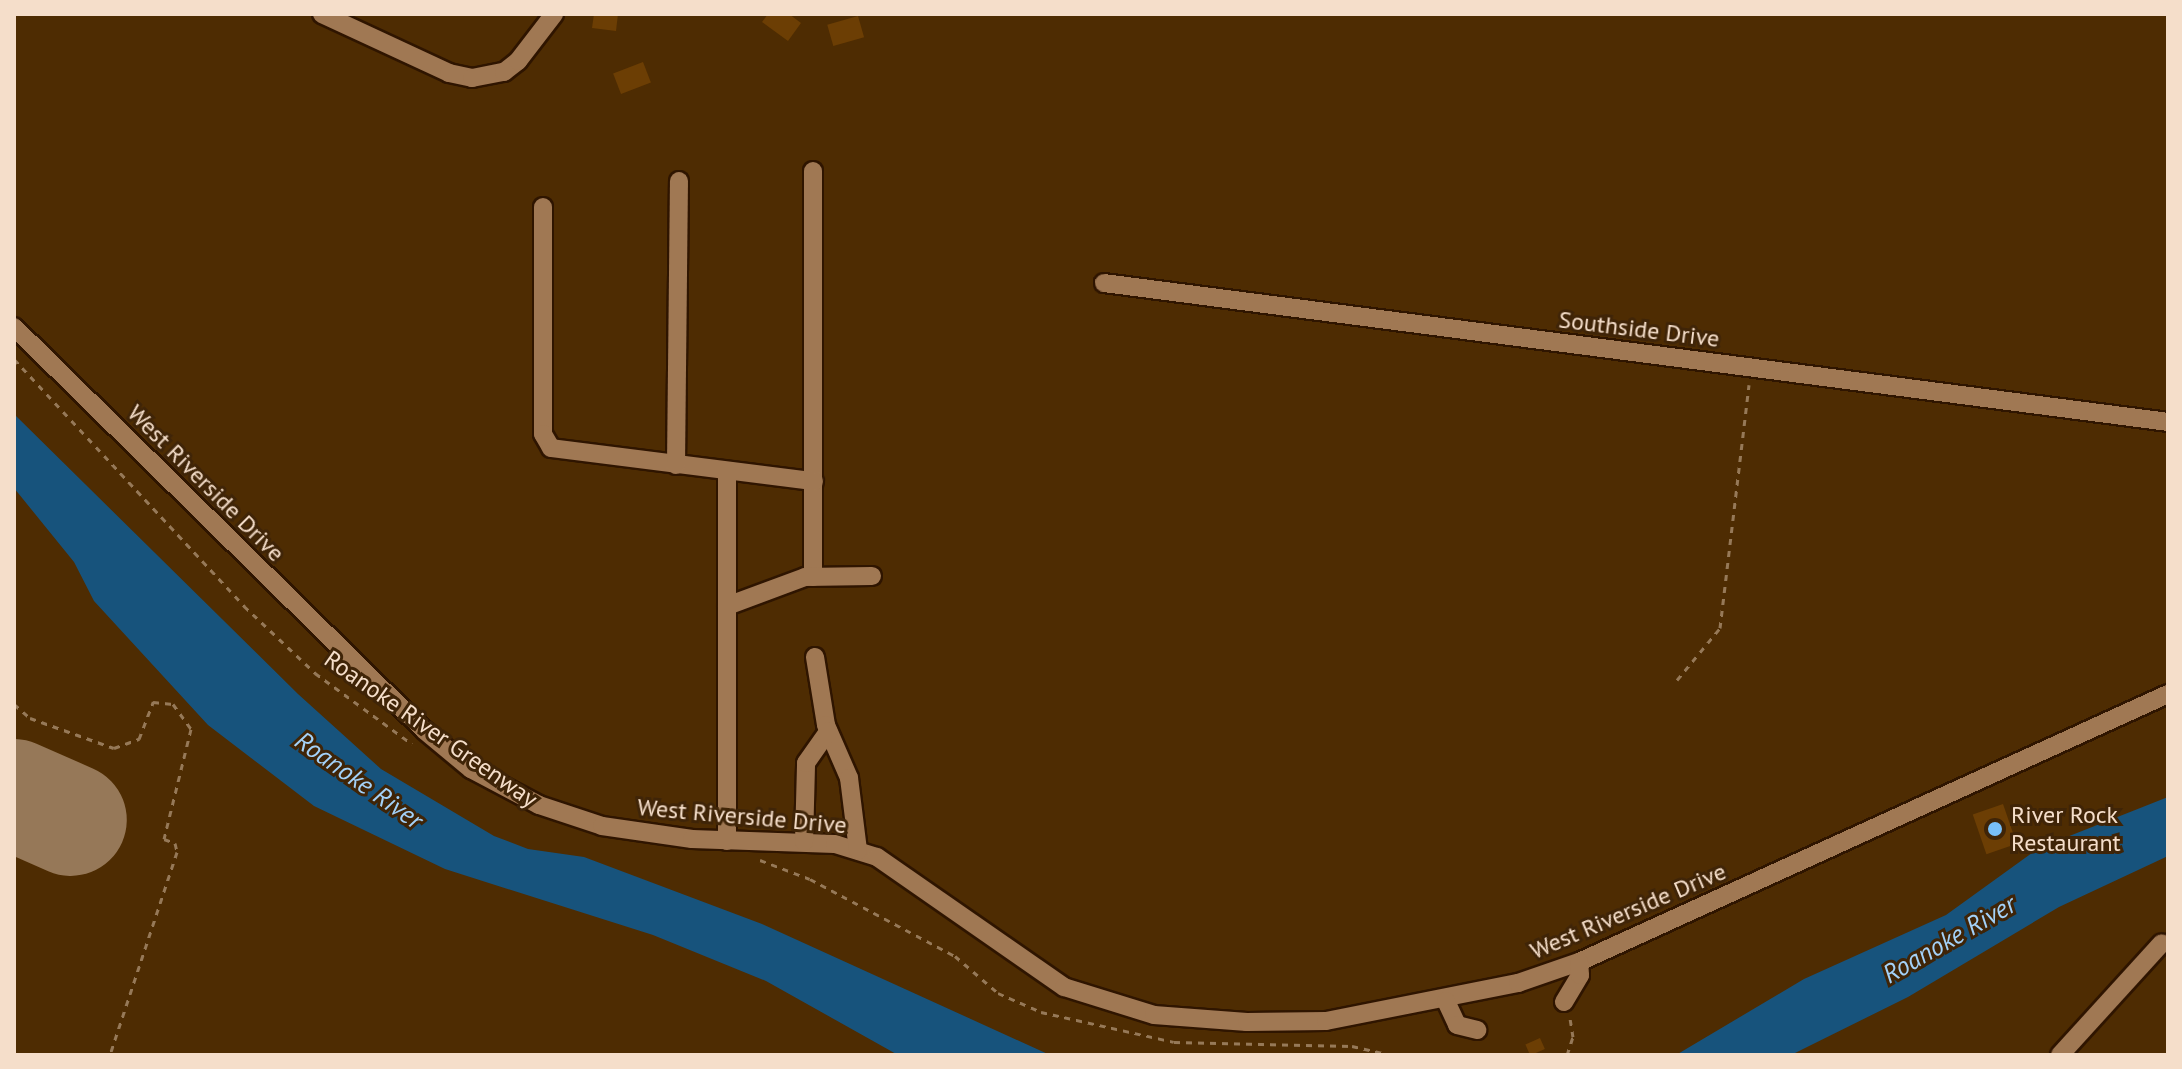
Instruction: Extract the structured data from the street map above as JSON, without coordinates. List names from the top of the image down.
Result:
{
  "streets": {
    "street": ["Southside Drive", "West Riverside Drive"],
    "path": ["Roanoke River Greenway"]
  },
  "water": ["Roanoke River"],
  "places": ["River Rock Restaurant"]
}
